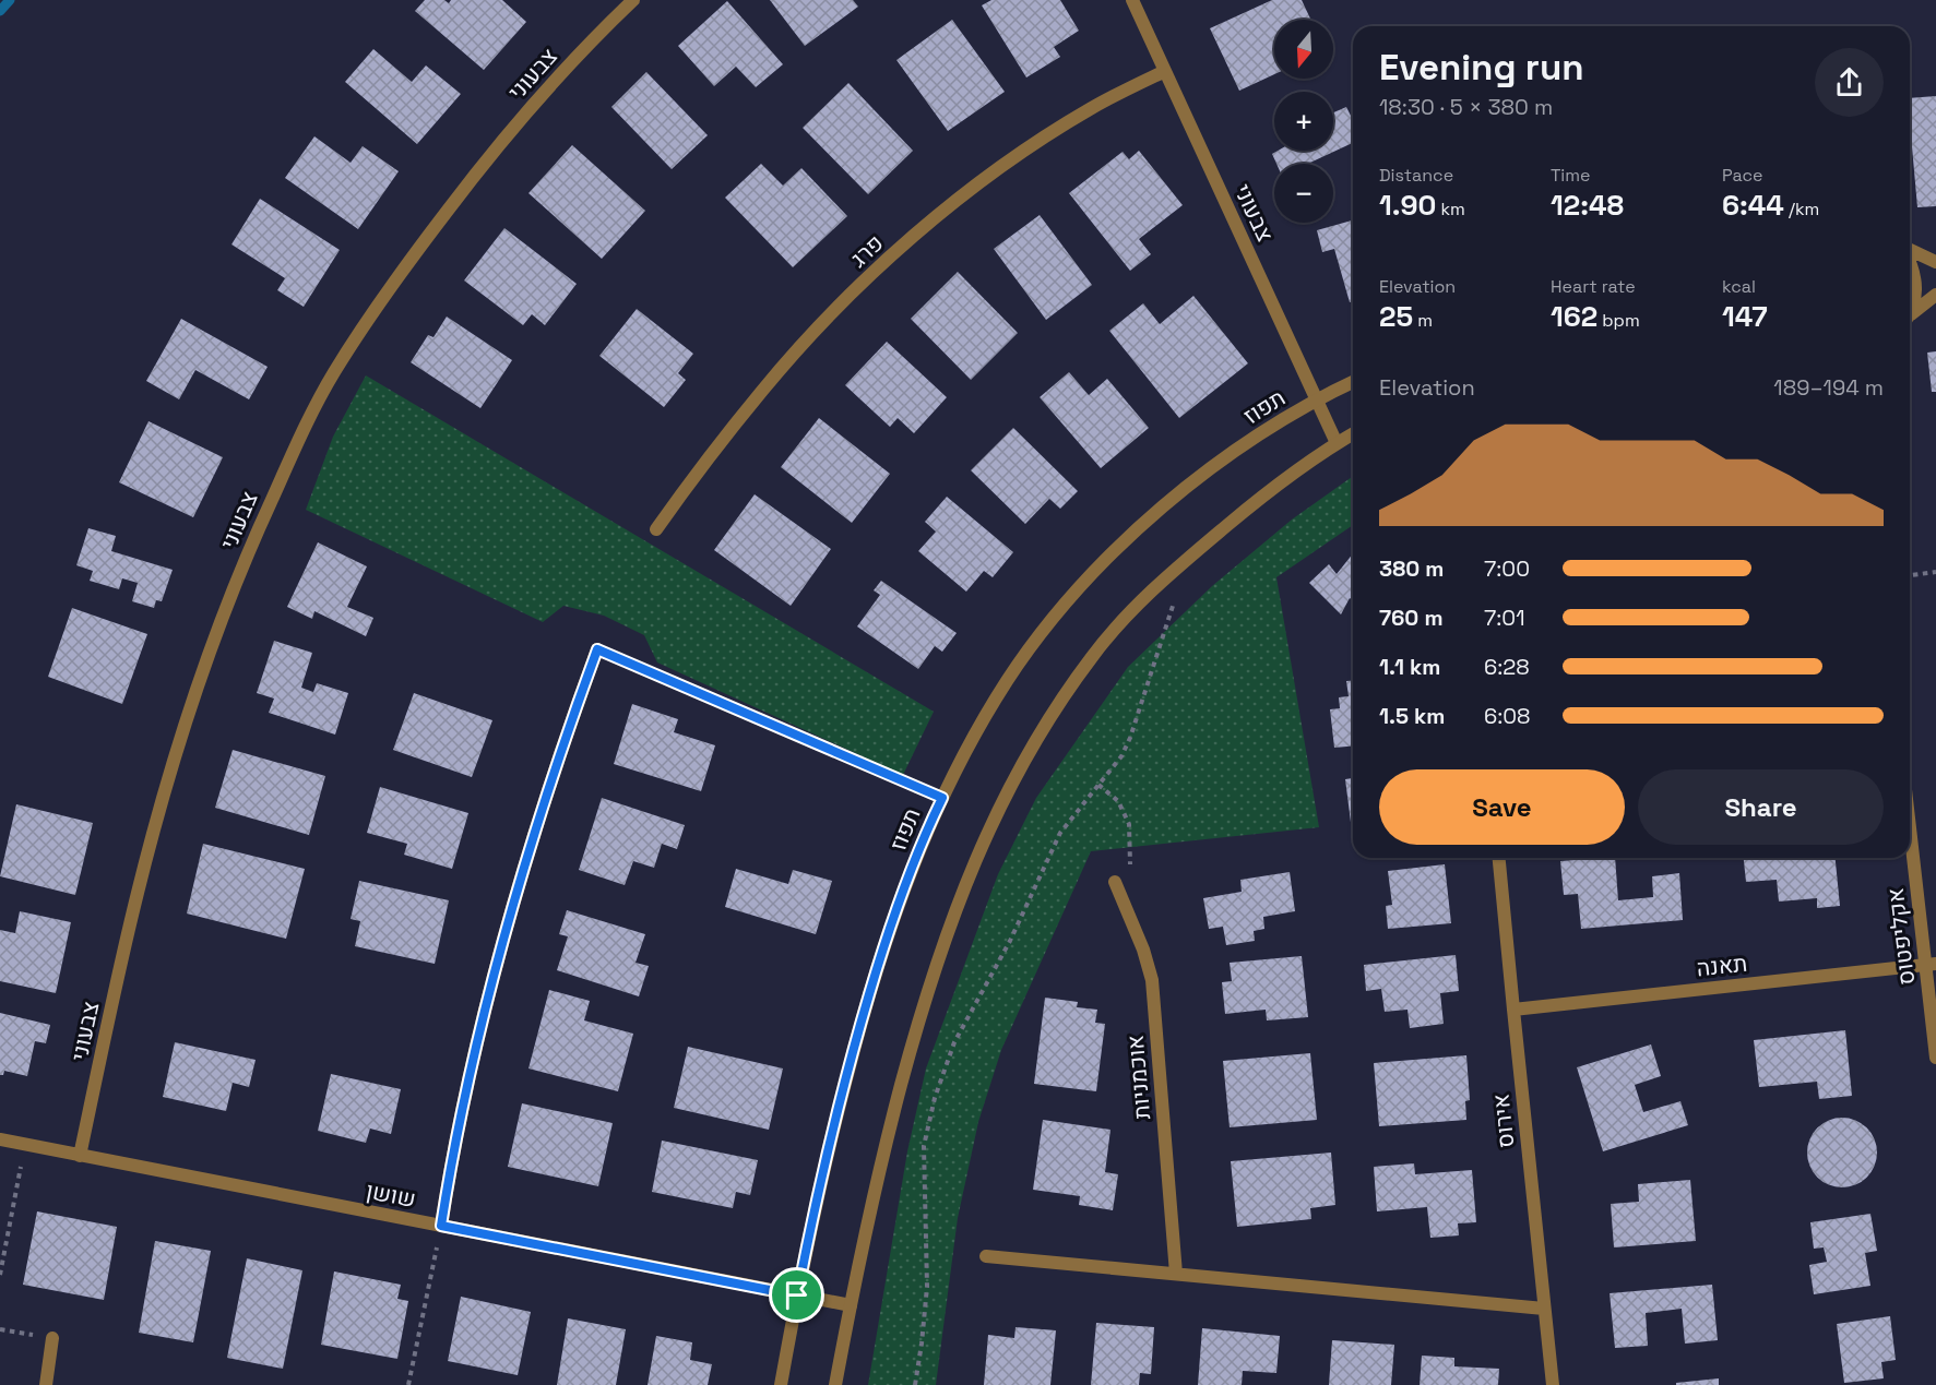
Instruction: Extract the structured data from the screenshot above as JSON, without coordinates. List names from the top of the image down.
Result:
{
  "streets": {
    "street": [
      "צבעוני",
      "פרג",
      "תפוז",
      "אקליפטוס",
      "תאנה",
      "אוכמניות",
      "אירוס",
      "שושן"
    ]
  },
  "crossings": [
    ["צבעוני", "פרג"],
    ["צבעוני", "תפוז"],
    ["צבעוני", "שושן"],
    ["תפוז", "שושן"],
    ["אקליפטוס", "תאנה"],
    ["תאנה", "אירוס"]
  ],
  "north": "bottom",
  "page": {
    "map_buttons": ["+", "−"],
    "heading": ["Evening run", "18:30 · 5 × 380 m"],
    "stats": [
      ["Distance", "1.90 km"],
      ["Time", "12:48"],
      ["Pace", "6:44 /km"],
      ["Elevation", "25 m"],
      ["Heart rate", "162 bpm"],
      ["kcal", "147"]
    ],
    "chart": ["Elevation", "189–194 m"],
    "list": [
      {
        "name": "380 m",
        "note": "7:00"
      },
      {
        "name": "760 m",
        "note": "7:01"
      },
      {
        "name": "1.1 km",
        "note": "6:28"
      },
      {
        "name": "1.5 km",
        "note": "6:08"
      }
    ],
    "buttons": ["Save", "Share"]
  }
}
